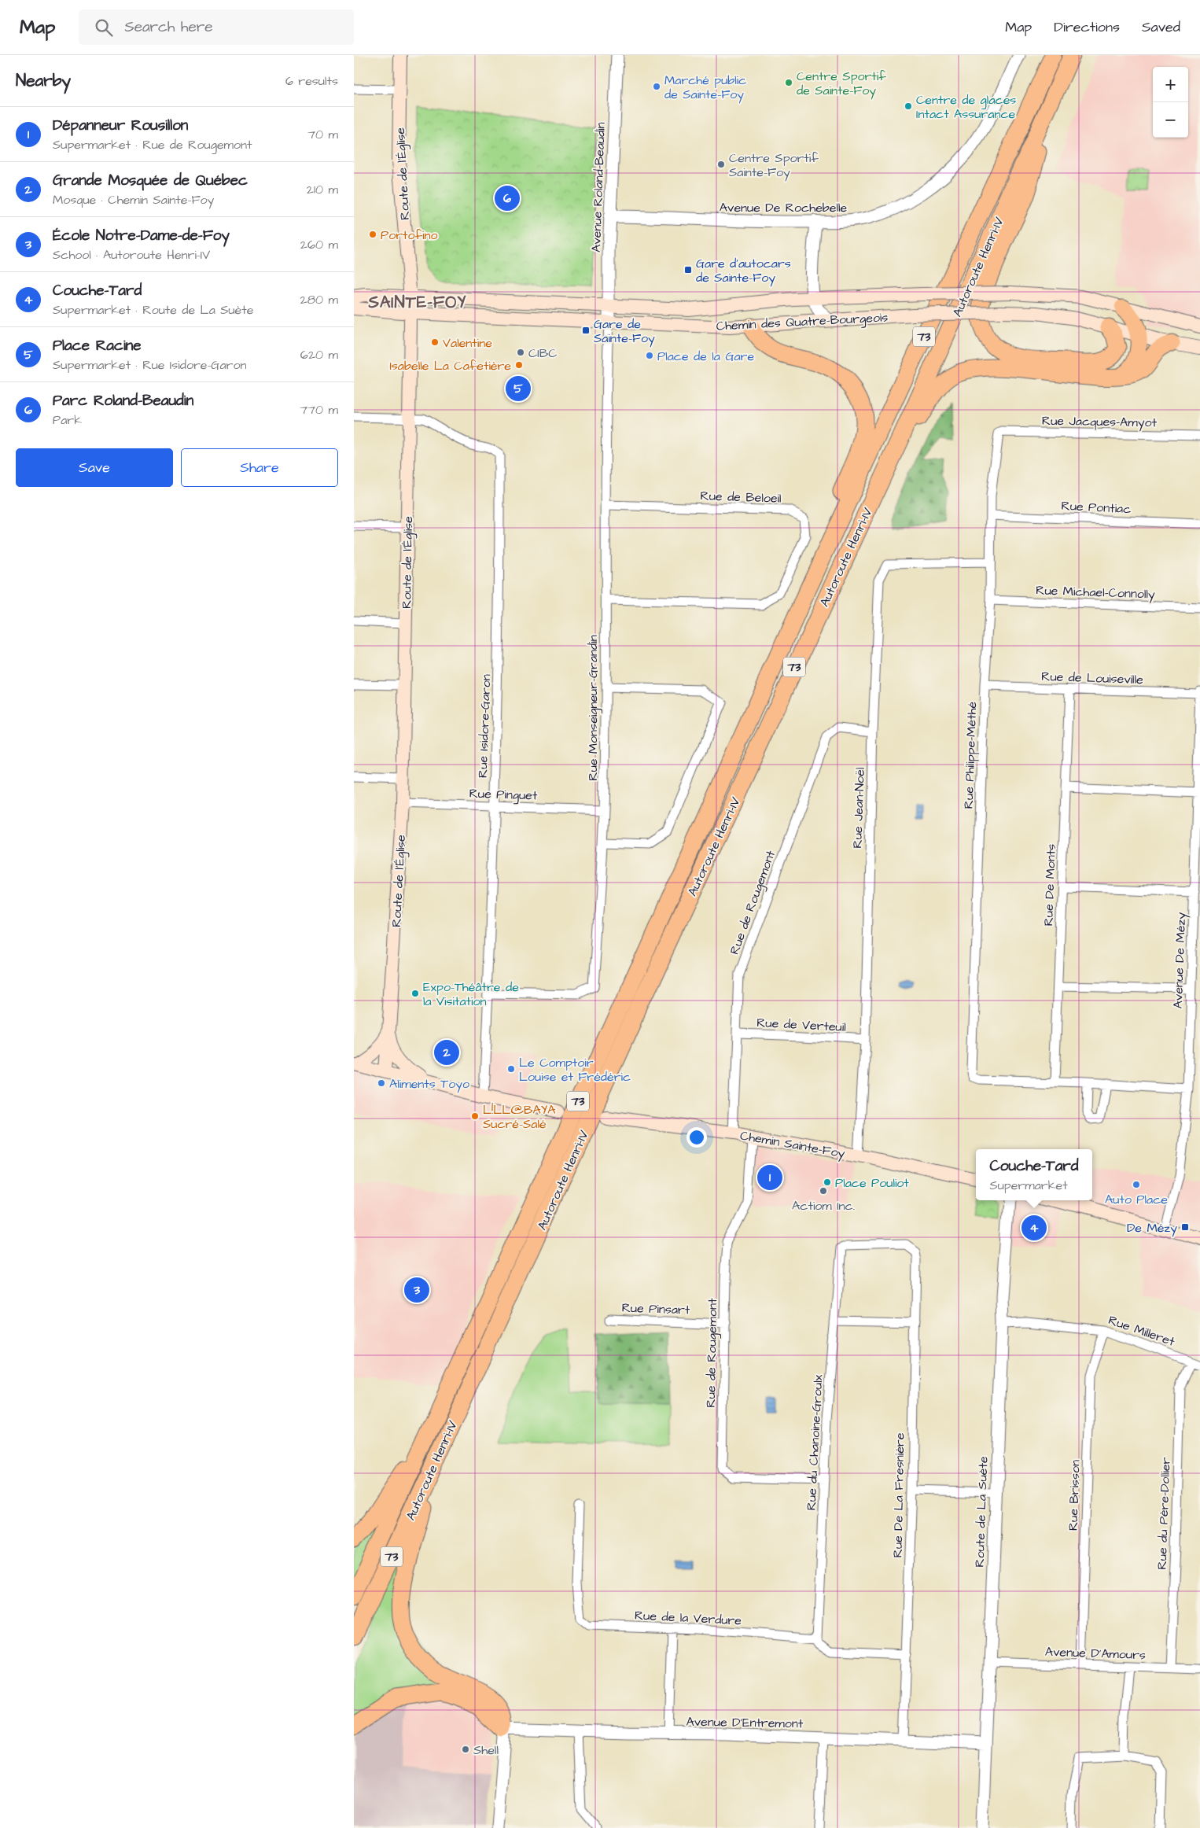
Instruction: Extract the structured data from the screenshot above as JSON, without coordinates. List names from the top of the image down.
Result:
{
  "streets": {
    "highway": ["Autoroute Henri-IV", "73"],
    "main road": ["Route de l'Église", "Chemin des Quatre-Bourgeois", "Chemin Sainte-Foy"],
    "street": [
      "Avenue Roland-Beaudin",
      "Avenue De Rochebelle",
      "Rue Jacques-Amyot",
      "Rue de Beloeil",
      "Rue Pontiac",
      "Rue Michael-Connolly",
      "Rue de Louiseville",
      "Rue Monseigneur-Grandin",
      "Rue Isidore-Garon",
      "Rue Philippe-Méthé",
      "Rue Pinguet",
      "Rue Jean-Noël",
      "Rue De Monts",
      "Rue de Rougemont",
      "Avenue De Mézy",
      "Rue de Verteuil",
      "Rue Pinsart",
      "Rue Milleret",
      "Rue du Chanoine-Groulx",
      "Rue De La Fresnière",
      "Rue Brisson",
      "Route de La Suète",
      "Rue du Père-Dollier",
      "Rue de la Verdure",
      "Avenue D'Amours",
      "Avenue D'Entremont"
    ]
  },
  "crossings": [
    ["Route de l'Église", "Chemin des Quatre-Bourgeois"],
    ["Route de l'Église", "Rue Isidore-Garon"],
    ["Route de l'Église", "Rue Pinguet"],
    ["Avenue Roland-Beaudin", "Avenue De Rochebelle"],
    ["Avenue Roland-Beaudin", "Chemin des Quatre-Bourgeois"],
    ["Avenue Roland-Beaudin", "Rue Monseigneur-Grandin"],
    ["Chemin des Quatre-Bourgeois", "Rue Monseigneur-Grandin"],
    ["Rue Jacques-Amyot", "Rue Philippe-Méthé"],
    ["Rue de Beloeil", "Rue Monseigneur-Grandin"],
    ["Rue Pontiac", "Rue Philippe-Méthé"],
    ["Rue Michael-Connolly", "Rue Philippe-Méthé"],
    ["Rue de Louiseville", "Rue Philippe-Méthé"],
    ["Rue de Louiseville", "Rue De Monts"],
    ["Rue de Louiseville", "Avenue De Mézy"],
    ["Rue Monseigneur-Grandin", "Rue Isidore-Garon"],
    ["Rue Monseigneur-Grandin", "Rue Pinguet"],
    ["Rue Isidore-Garon", "Rue Pinguet"],
    ["Rue Philippe-Méthé", "Rue Jean-Noël"],
    ["Rue Philippe-Méthé", "Rue De Monts"],
    ["Rue Jean-Noël", "Rue de Rougemont"],
    ["Rue Jean-Noël", "Rue de Verteuil"],
    ["Rue Jean-Noël", "Chemin Sainte-Foy"],
    ["Rue de Rougemont", "Rue de Verteuil"],
    ["Rue de Rougemont", "Chemin Sainte-Foy"],
    ["Rue de Rougemont", "Rue Pinsart"],
    ["Rue de Rougemont", "Rue du Chanoine-Groulx"],
    ["Rue Milleret", "Rue Brisson"],
    ["Rue Milleret", "Route de La Suète"],
    ["Rue Milleret", "Rue du Père-Dollier"],
    ["Rue du Chanoine-Groulx", "Rue De La Fresnière"],
    ["Rue du Chanoine-Groulx", "Rue de la Verdure"],
    ["Rue De La Fresnière", "Avenue D'Entremont"],
    ["Rue Brisson", "Avenue D'Amours"],
    ["Route de La Suète", "Avenue D'Amours"],
    ["Route de La Suète", "Avenue D'Entremont"],
    ["Rue du Père-Dollier", "Avenue D'Amours"]
  ],
  "districts": ["SAINTE-FOY"],
  "places": {
    "other": [
      "Centre Sportif de Sainte-Foy",
      "Marché public de Sainte-Foy",
      "Centre de glaces Intact Assurance",
      "Centre Sportif Sainte-Foy",
      "Portofino",
      "Valentine",
      "CIBC",
      "Place de la Gare",
      "Isabelle La Cafetière",
      "Expo-Théâtre de la Visitation",
      "Le Comptoir Louise et Frédéric",
      "Aliments Toyo",
      "L!LL@BAYA Sucré-Salé",
      "Place Pouliot",
      "Auto Place",
      "Actiom Inc.",
      "Shell"
    ],
    "transit": ["Gare d'autocars de Sainte-Foy", "Gare de Sainte-Foy", "De Mézy"]
  },
  "page": {
    "header": "Map",
    "search": "Search here",
    "nav": ["Map", "Directions", "Saved"],
    "heading": ["Nearby", "6 results"],
    "map_buttons": ["+", "−"],
    "list": [
      {
        "mark": "1",
        "name": "Dépanneur Rousillon",
        "note": "Supermarket · Rue de Rougemont",
        "value": "70 m"
      },
      {
        "mark": "2",
        "name": "Grande Mosquée de Québec",
        "note": "Mosque · Chemin Sainte-Foy",
        "value": "210 m"
      },
      {
        "mark": "3",
        "name": "École Notre-Dame-de-Foy",
        "note": "School · Autoroute Henri-IV",
        "value": "260 m"
      },
      {
        "mark": "4",
        "name": "Couche-Tard",
        "note": "Supermarket · Route de La Suète",
        "value": "280 m"
      },
      {
        "mark": "5",
        "name": "Place Racine",
        "note": "Supermarket · Rue Isidore-Garon",
        "value": "620 m"
      },
      {
        "mark": "6",
        "name": "Parc Roland-Beaudin",
        "note": "Park",
        "value": "770 m"
      }
    ],
    "pins": [
      "6",
      "5",
      "2",
      "1",
      "4",
      "3"
    ],
    "buttons": ["Save", "Share"],
    "popup": ["Couche-Tard", "Supermarket"]
  }
}
